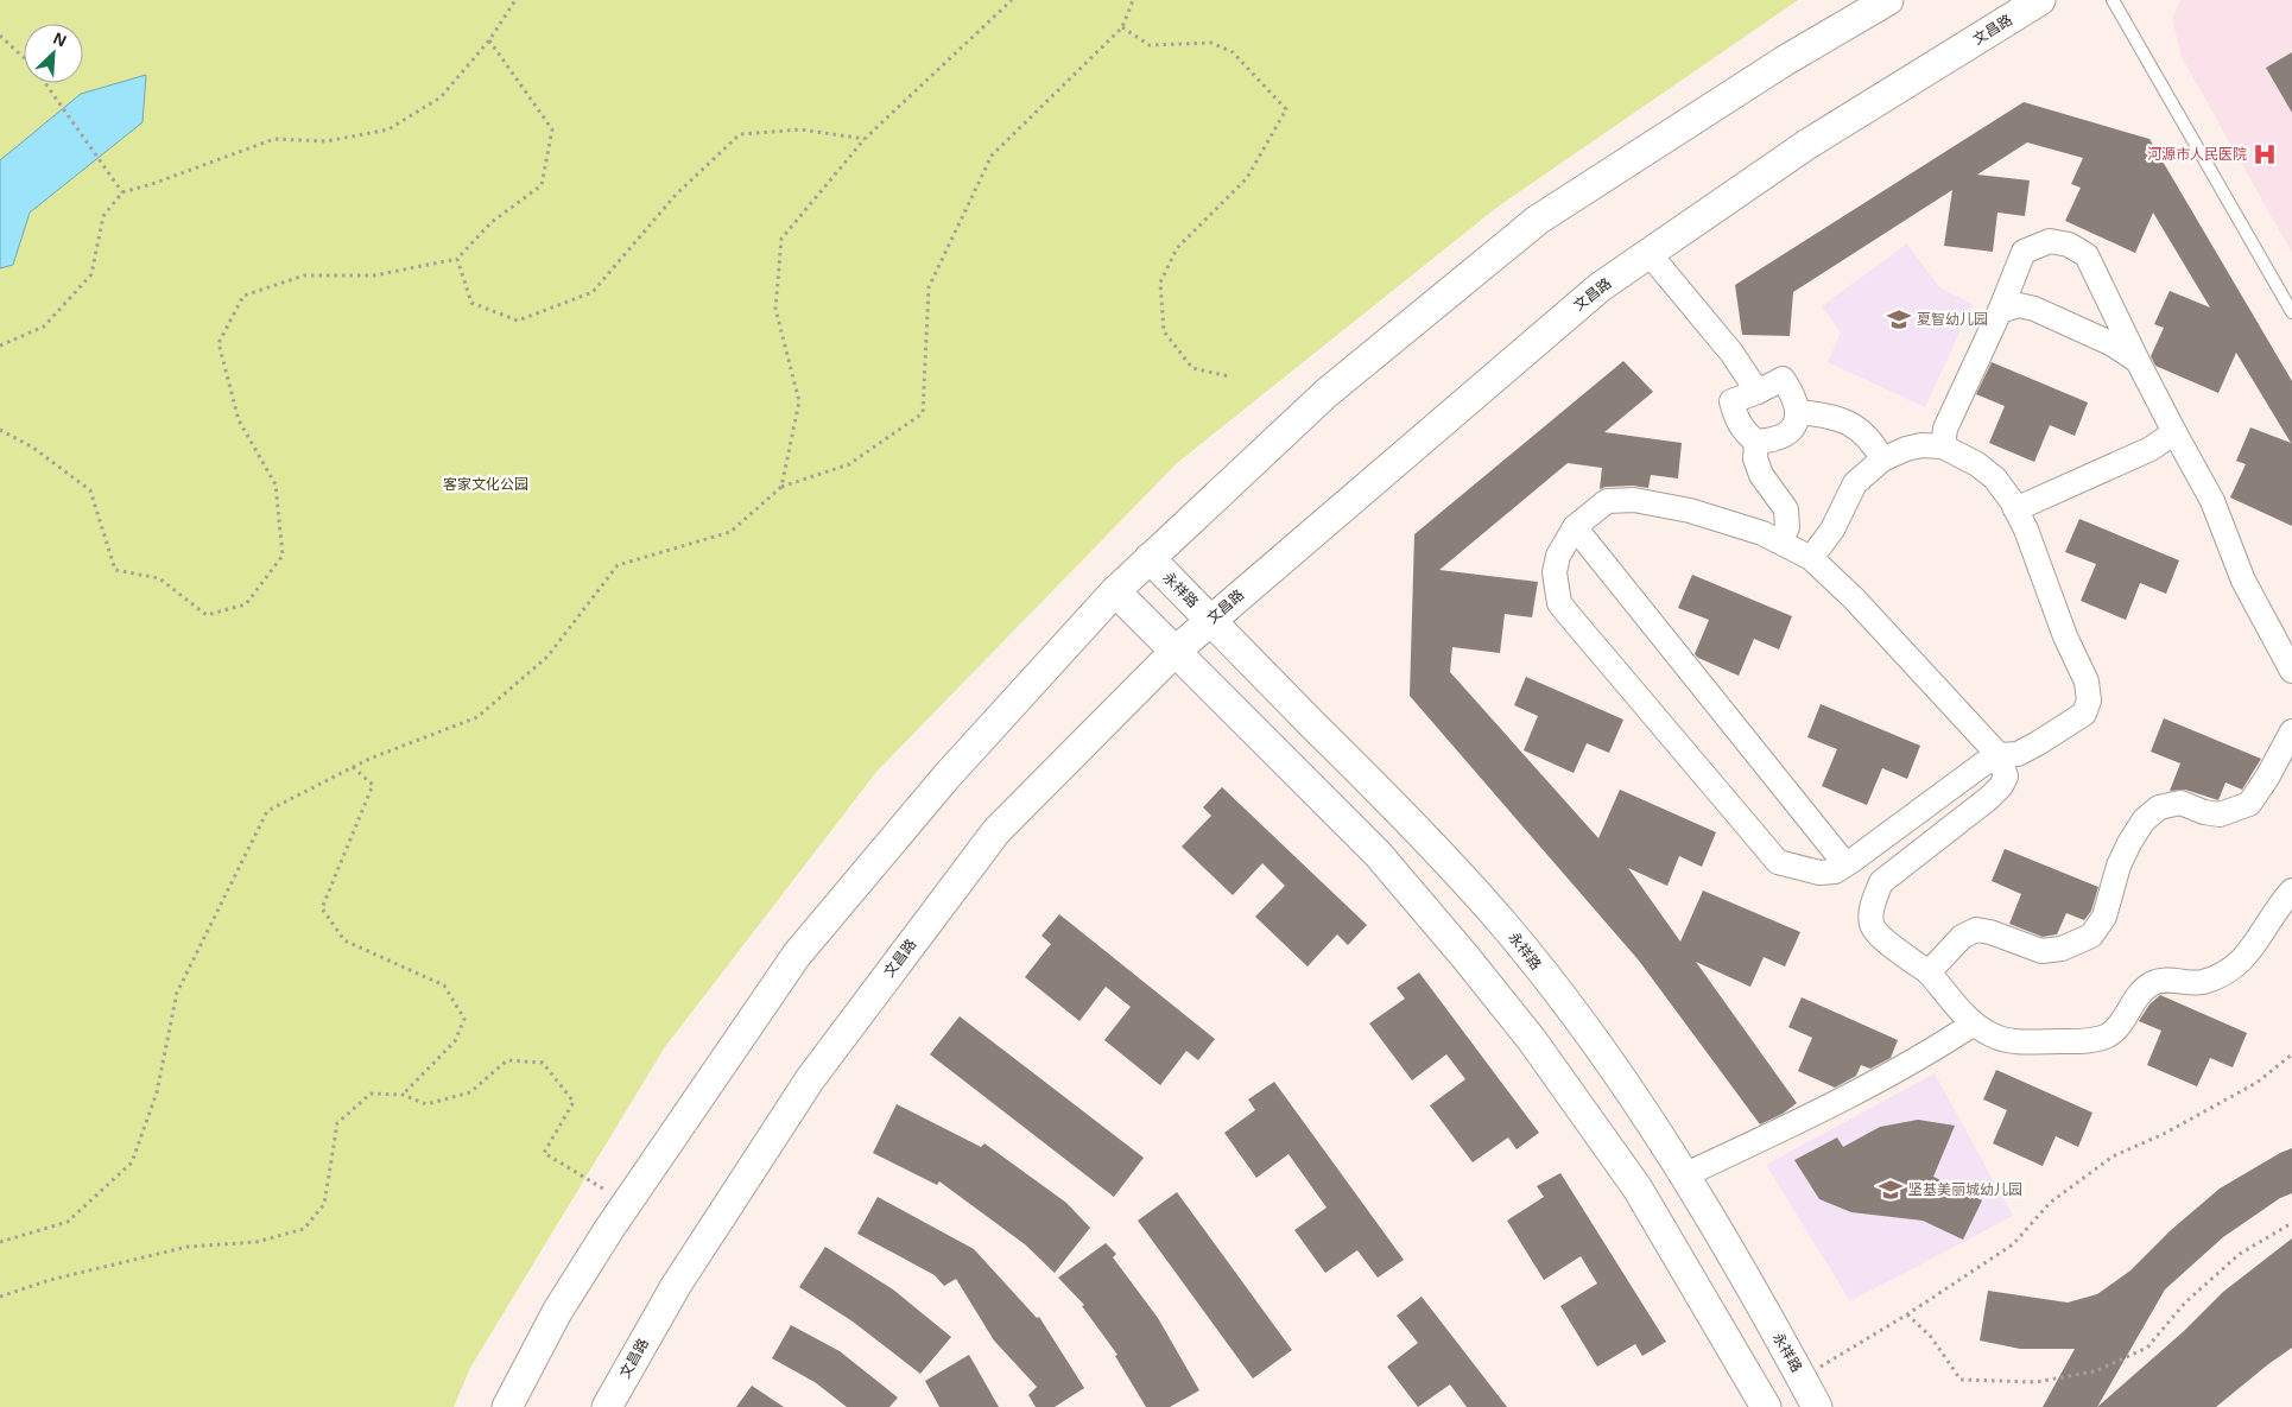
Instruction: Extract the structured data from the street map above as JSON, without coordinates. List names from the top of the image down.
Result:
{
  "streets": {
    "street": ["文昌路", "永祥路"]
  },
  "crossings": [
    ["文昌路", "永祥路"]
  ],
  "parks": ["客家文化公园"],
  "places": {
    "hospital": ["河源市人民医院"],
    "school or university": ["夏智幼儿园", "坚基美丽城幼儿园"]
  },
  "north": "top right"
}
